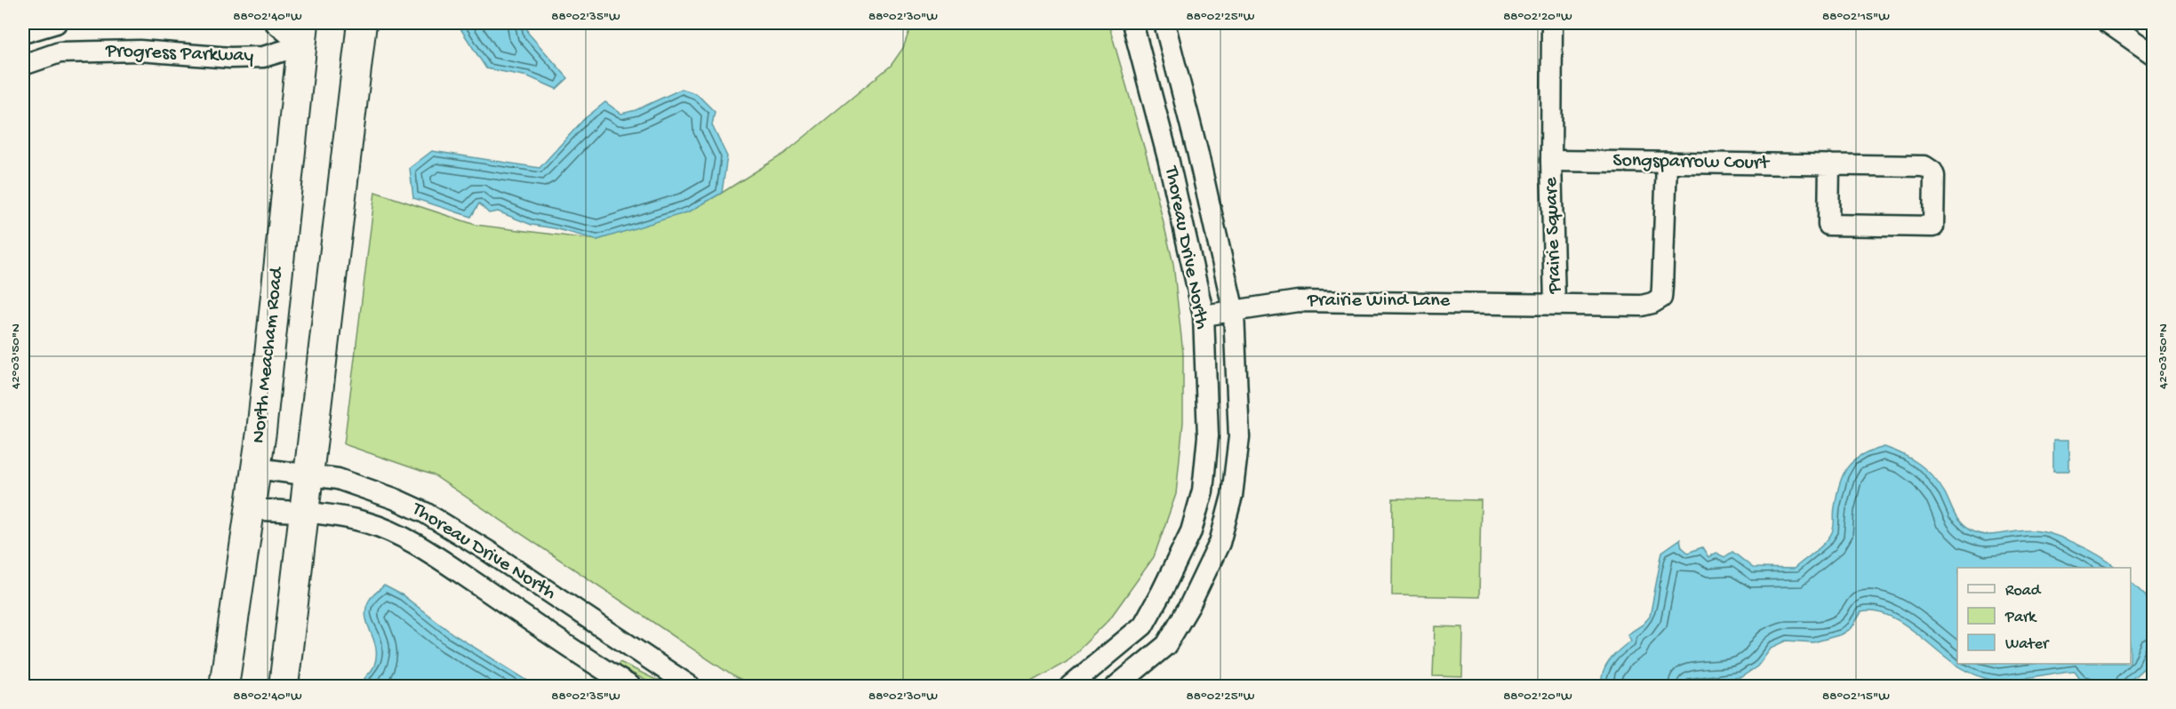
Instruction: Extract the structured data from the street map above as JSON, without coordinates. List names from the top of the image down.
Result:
{
  "streets": {
    "main road": ["North Meacham Road"],
    "street": [
      "Progress Parkway",
      "Songsparrow Court",
      "Prairie Square",
      "Thoreau Drive North",
      "Prairie Wind Lane"
    ]
  },
  "crossings": [
    ["Progress Parkway", "North Meacham Road"],
    ["Songsparrow Court", "Prairie Square"],
    ["Prairie Square", "Prairie Wind Lane"],
    ["Thoreau Drive North", "Prairie Wind Lane"],
    ["Thoreau Drive North", "North Meacham Road"]
  ],
  "legend": ["Road", "Park", "Water"],
  "coordinates": [
    "88°02'40\"W",
    "88°02'35\"W",
    "88°02'30\"W",
    "88°02'25\"W",
    "88°02'20\"W",
    "88°02'15\"W",
    "42°03'50\"N"
  ]
}
